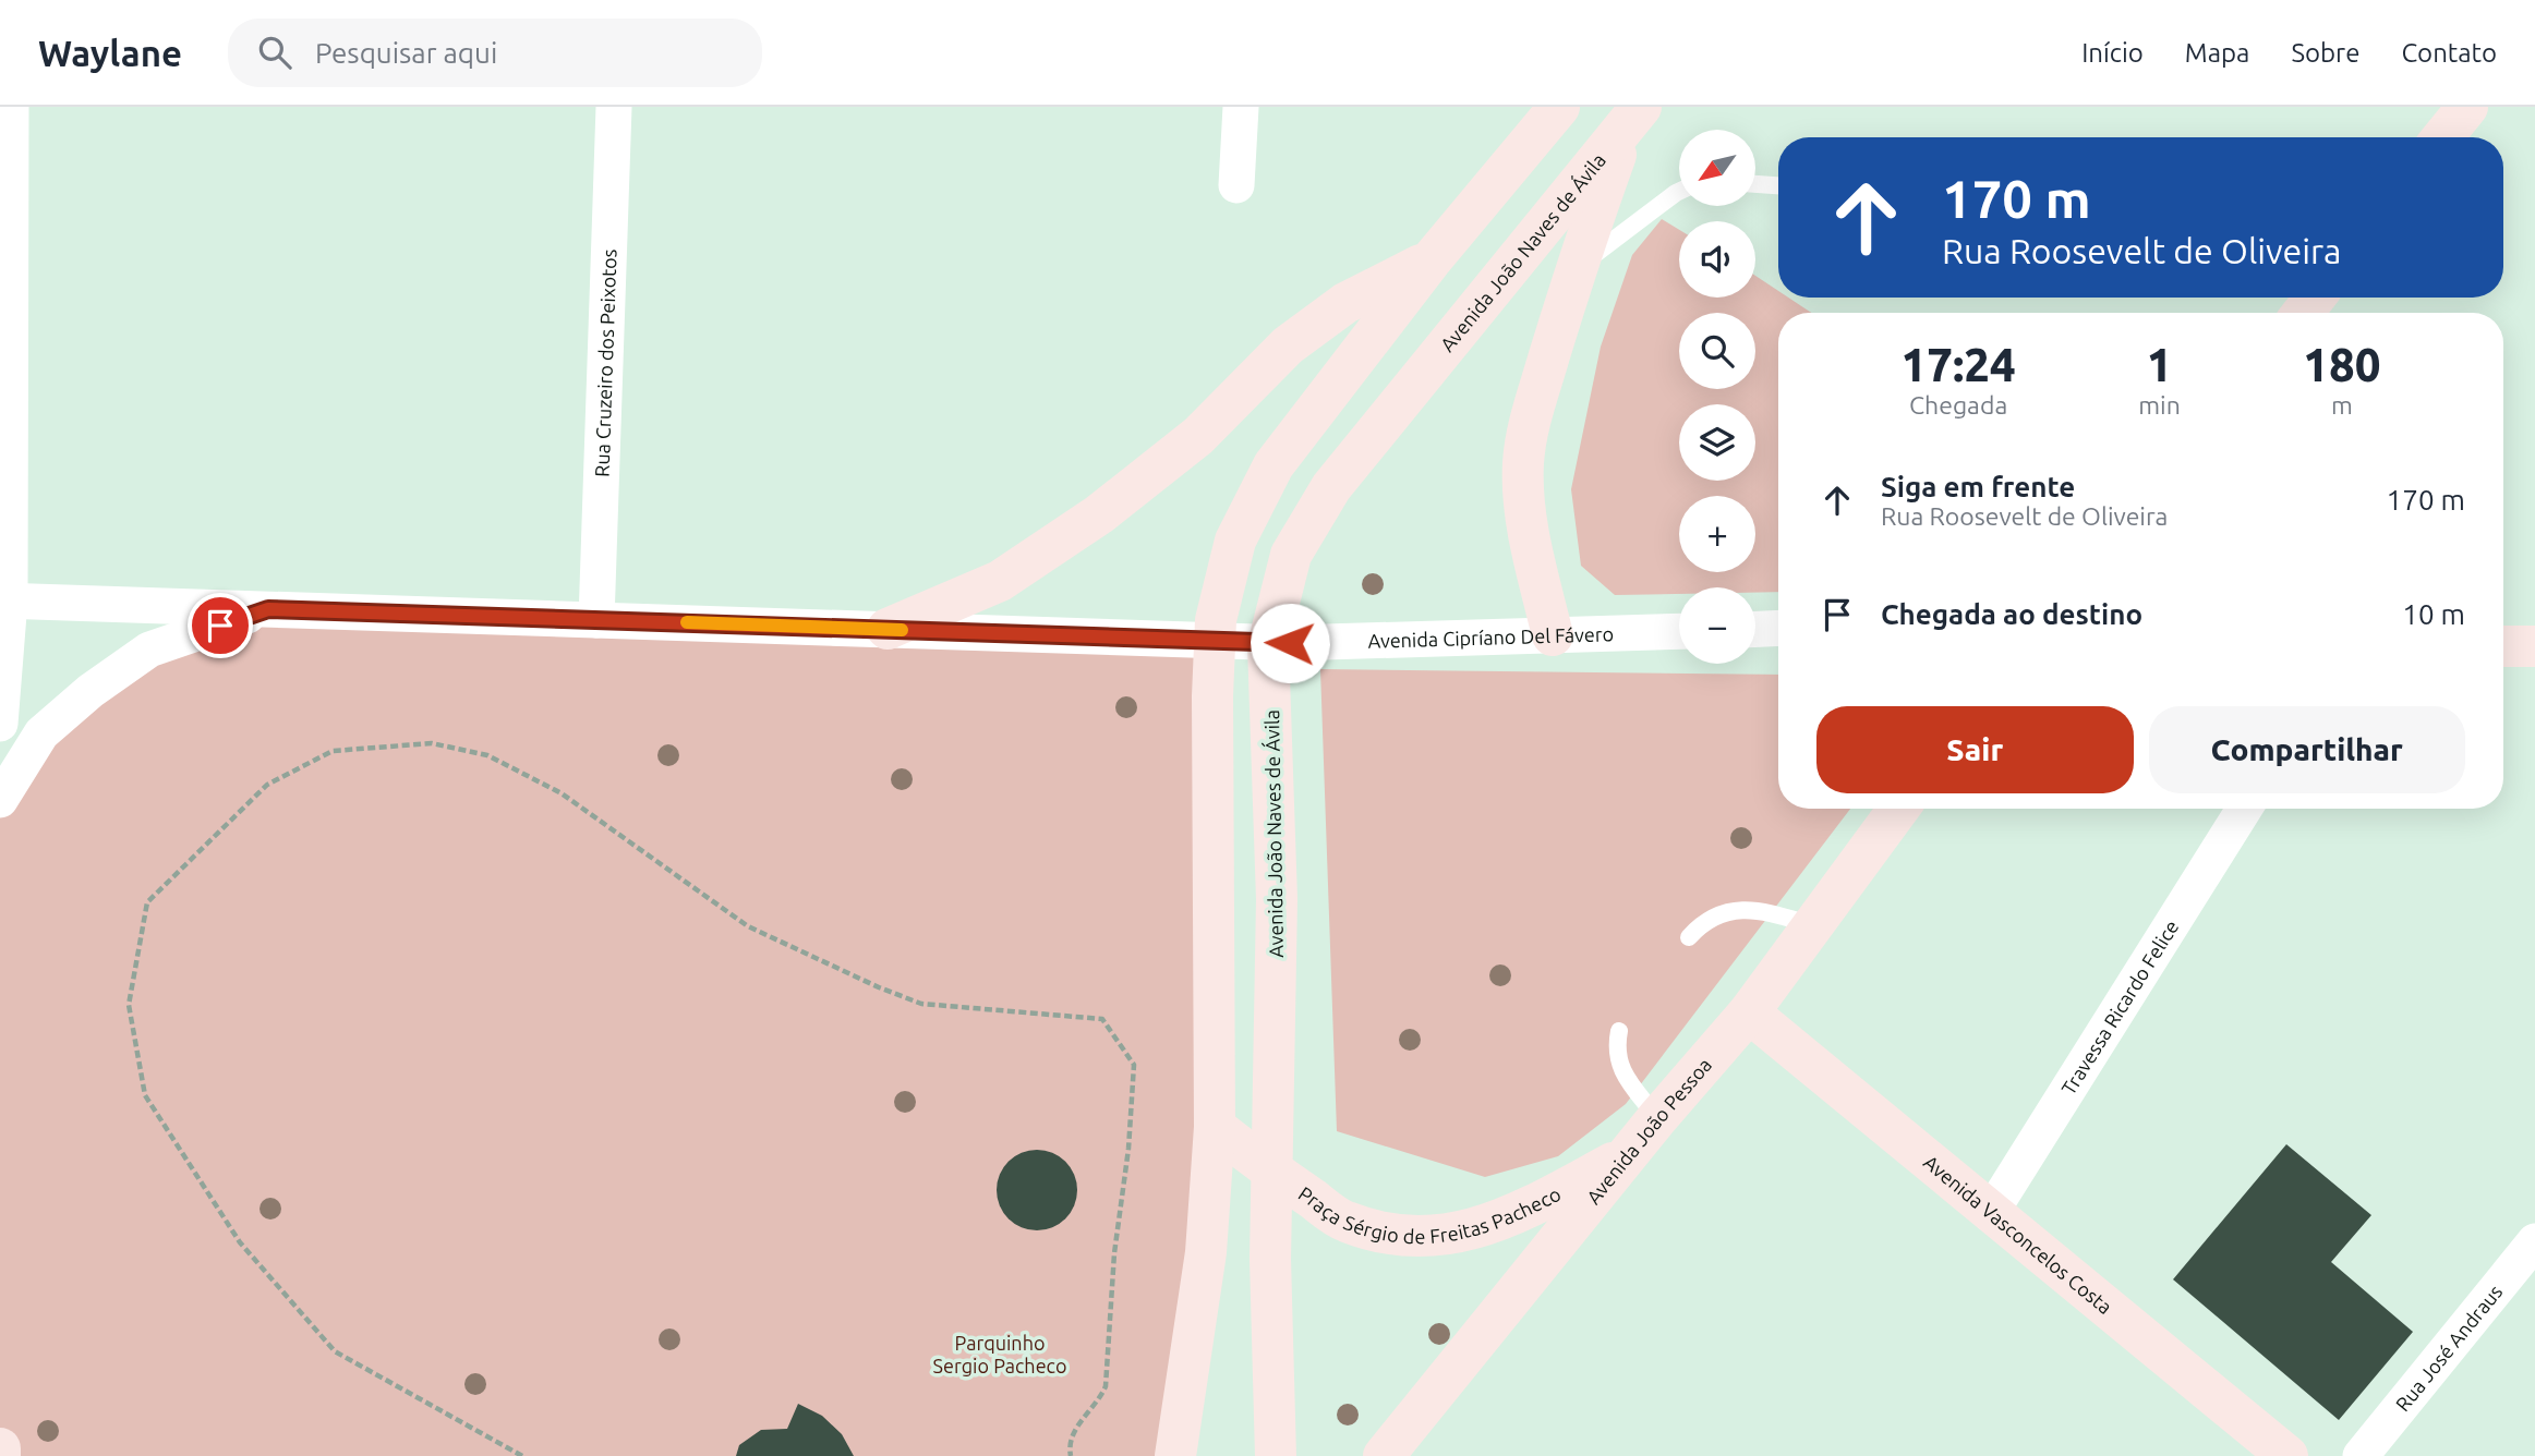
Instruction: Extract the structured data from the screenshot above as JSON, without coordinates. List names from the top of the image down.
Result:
{
  "streets": {
    "main road": [
      "Avenida João Naves de Ávila",
      "Avenida João Pessoa",
      "Praça Sérgio de Freitas Pacheco",
      "Avenida Vasconcelos Costa"
    ],
    "street": [
      "Rua Cruzeiro dos Peixotos",
      "Avenida Cipríano Del Fávero",
      "Travessa Ricardo Felice",
      "Rua José Andraus"
    ]
  },
  "crossings": [
    ["Avenida João Naves de Ávila", "Praça Sérgio de Freitas Pacheco"],
    ["Travessa Ricardo Felice", "Avenida Vasconcelos Costa"],
    ["Avenida João Pessoa", "Praça Sérgio de Freitas Pacheco"],
    ["Avenida João Pessoa", "Avenida Vasconcelos Costa"]
  ],
  "parks": ["Parquinho Sergio Pacheco"],
  "north": "bottom left",
  "page": {
    "header": "Waylane",
    "search": "Pesquisar aqui",
    "nav": [
      "Início",
      "Mapa",
      "Sobre",
      "Contato"
    ],
    "map_buttons": ["+", "−"],
    "turn": ["170 m", "Rua Roosevelt de Oliveira"],
    "eta": [
      "17:24",
      "Chegada",
      "1",
      "min",
      "180",
      "m"
    ],
    "list": [
      {
        "name": "Siga em frente",
        "note": "Rua Roosevelt de Oliveira",
        "value": "170 m"
      },
      {
        "name": "Chegada ao destino",
        "value": "10 m"
      }
    ],
    "buttons": ["Sair", "Compartilhar"]
  }
}
